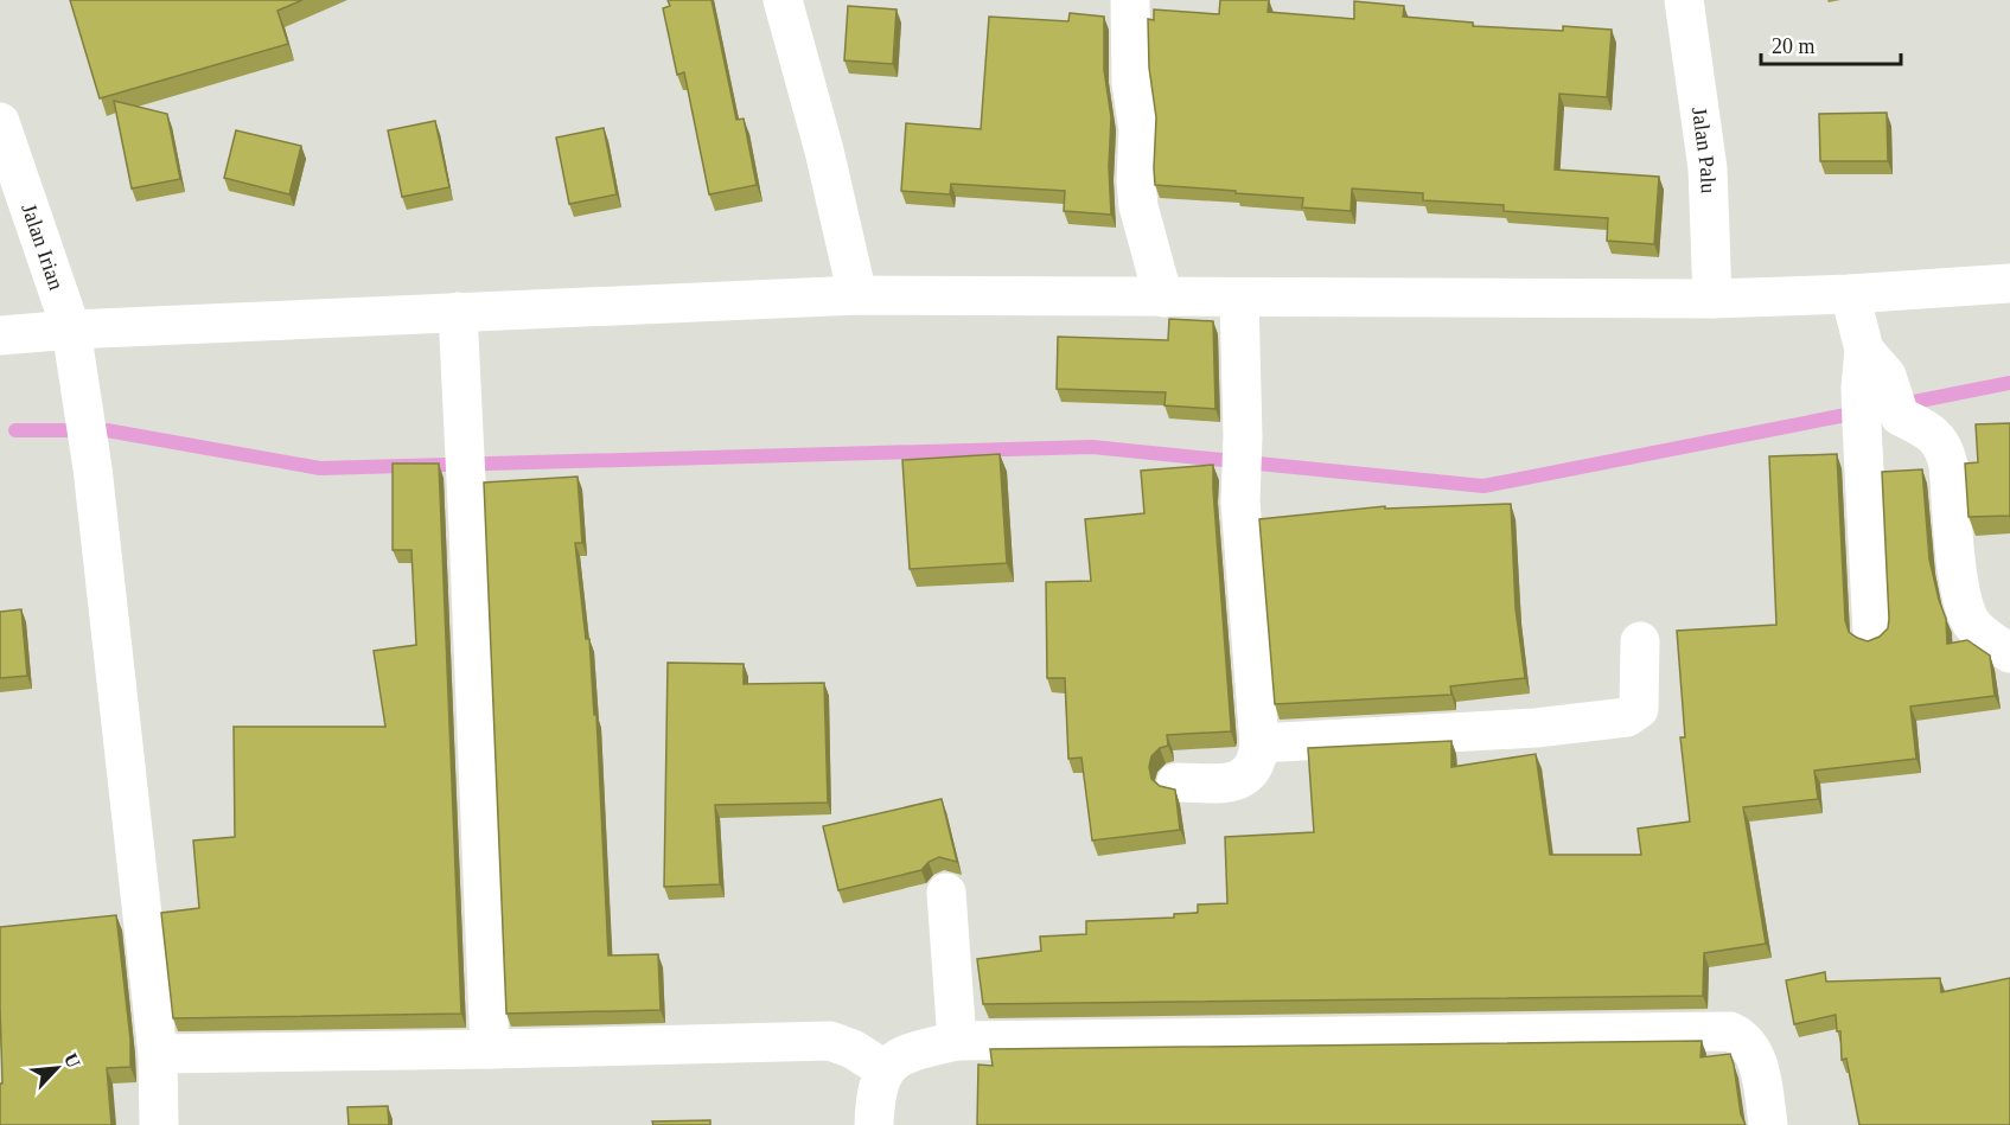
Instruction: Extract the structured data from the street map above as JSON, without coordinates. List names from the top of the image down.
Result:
{
  "streets": {
    "street": ["Jalan Palu", "Jalan Irian"]
  },
  "scale_bar": "20 m",
  "north": "top right"
}
